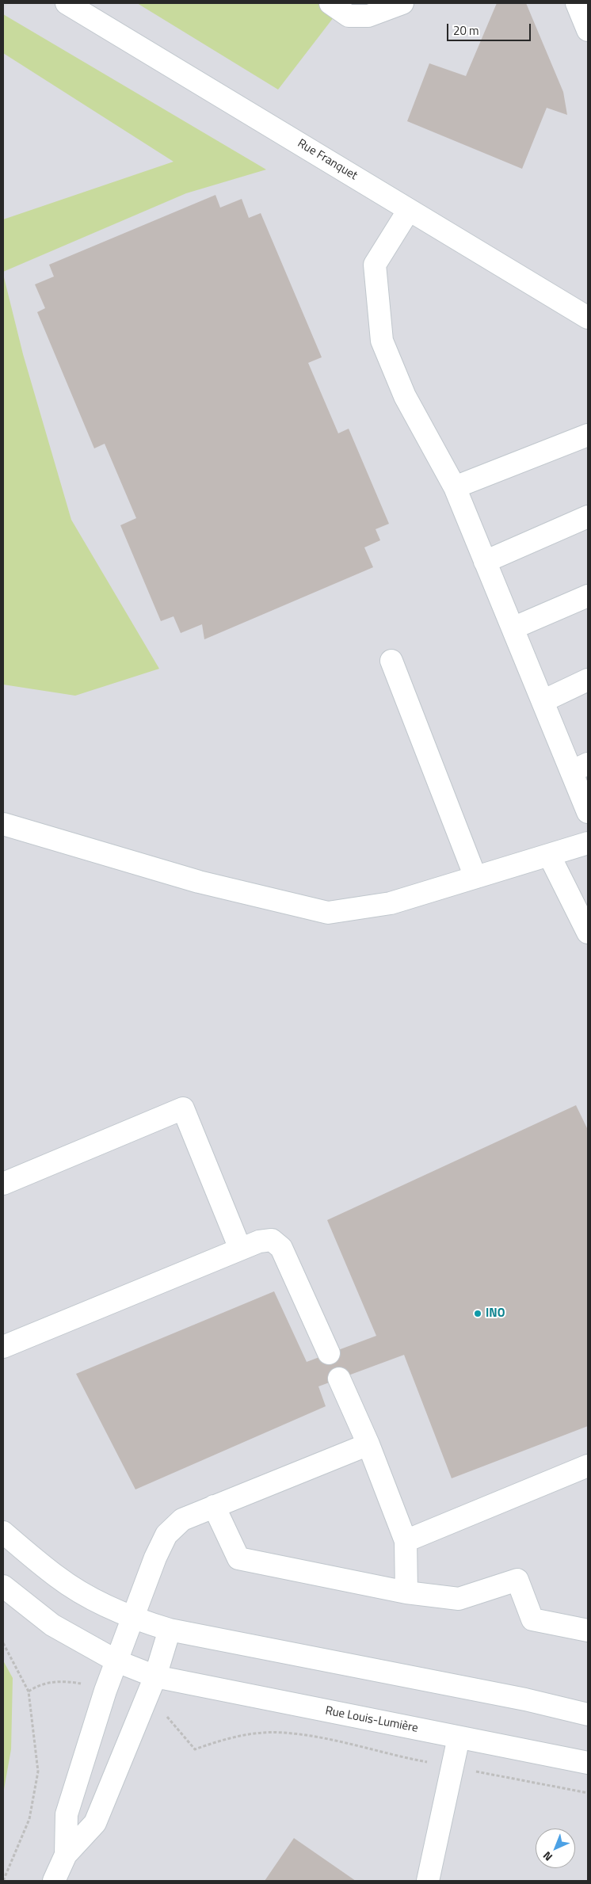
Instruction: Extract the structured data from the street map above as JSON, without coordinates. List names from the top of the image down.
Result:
{
  "streets": {
    "street": ["Rue Franquet", "Rue Louis-Lumière"]
  },
  "places": ["INO"],
  "scale_bar": "20 m",
  "north": "bottom left"
}
